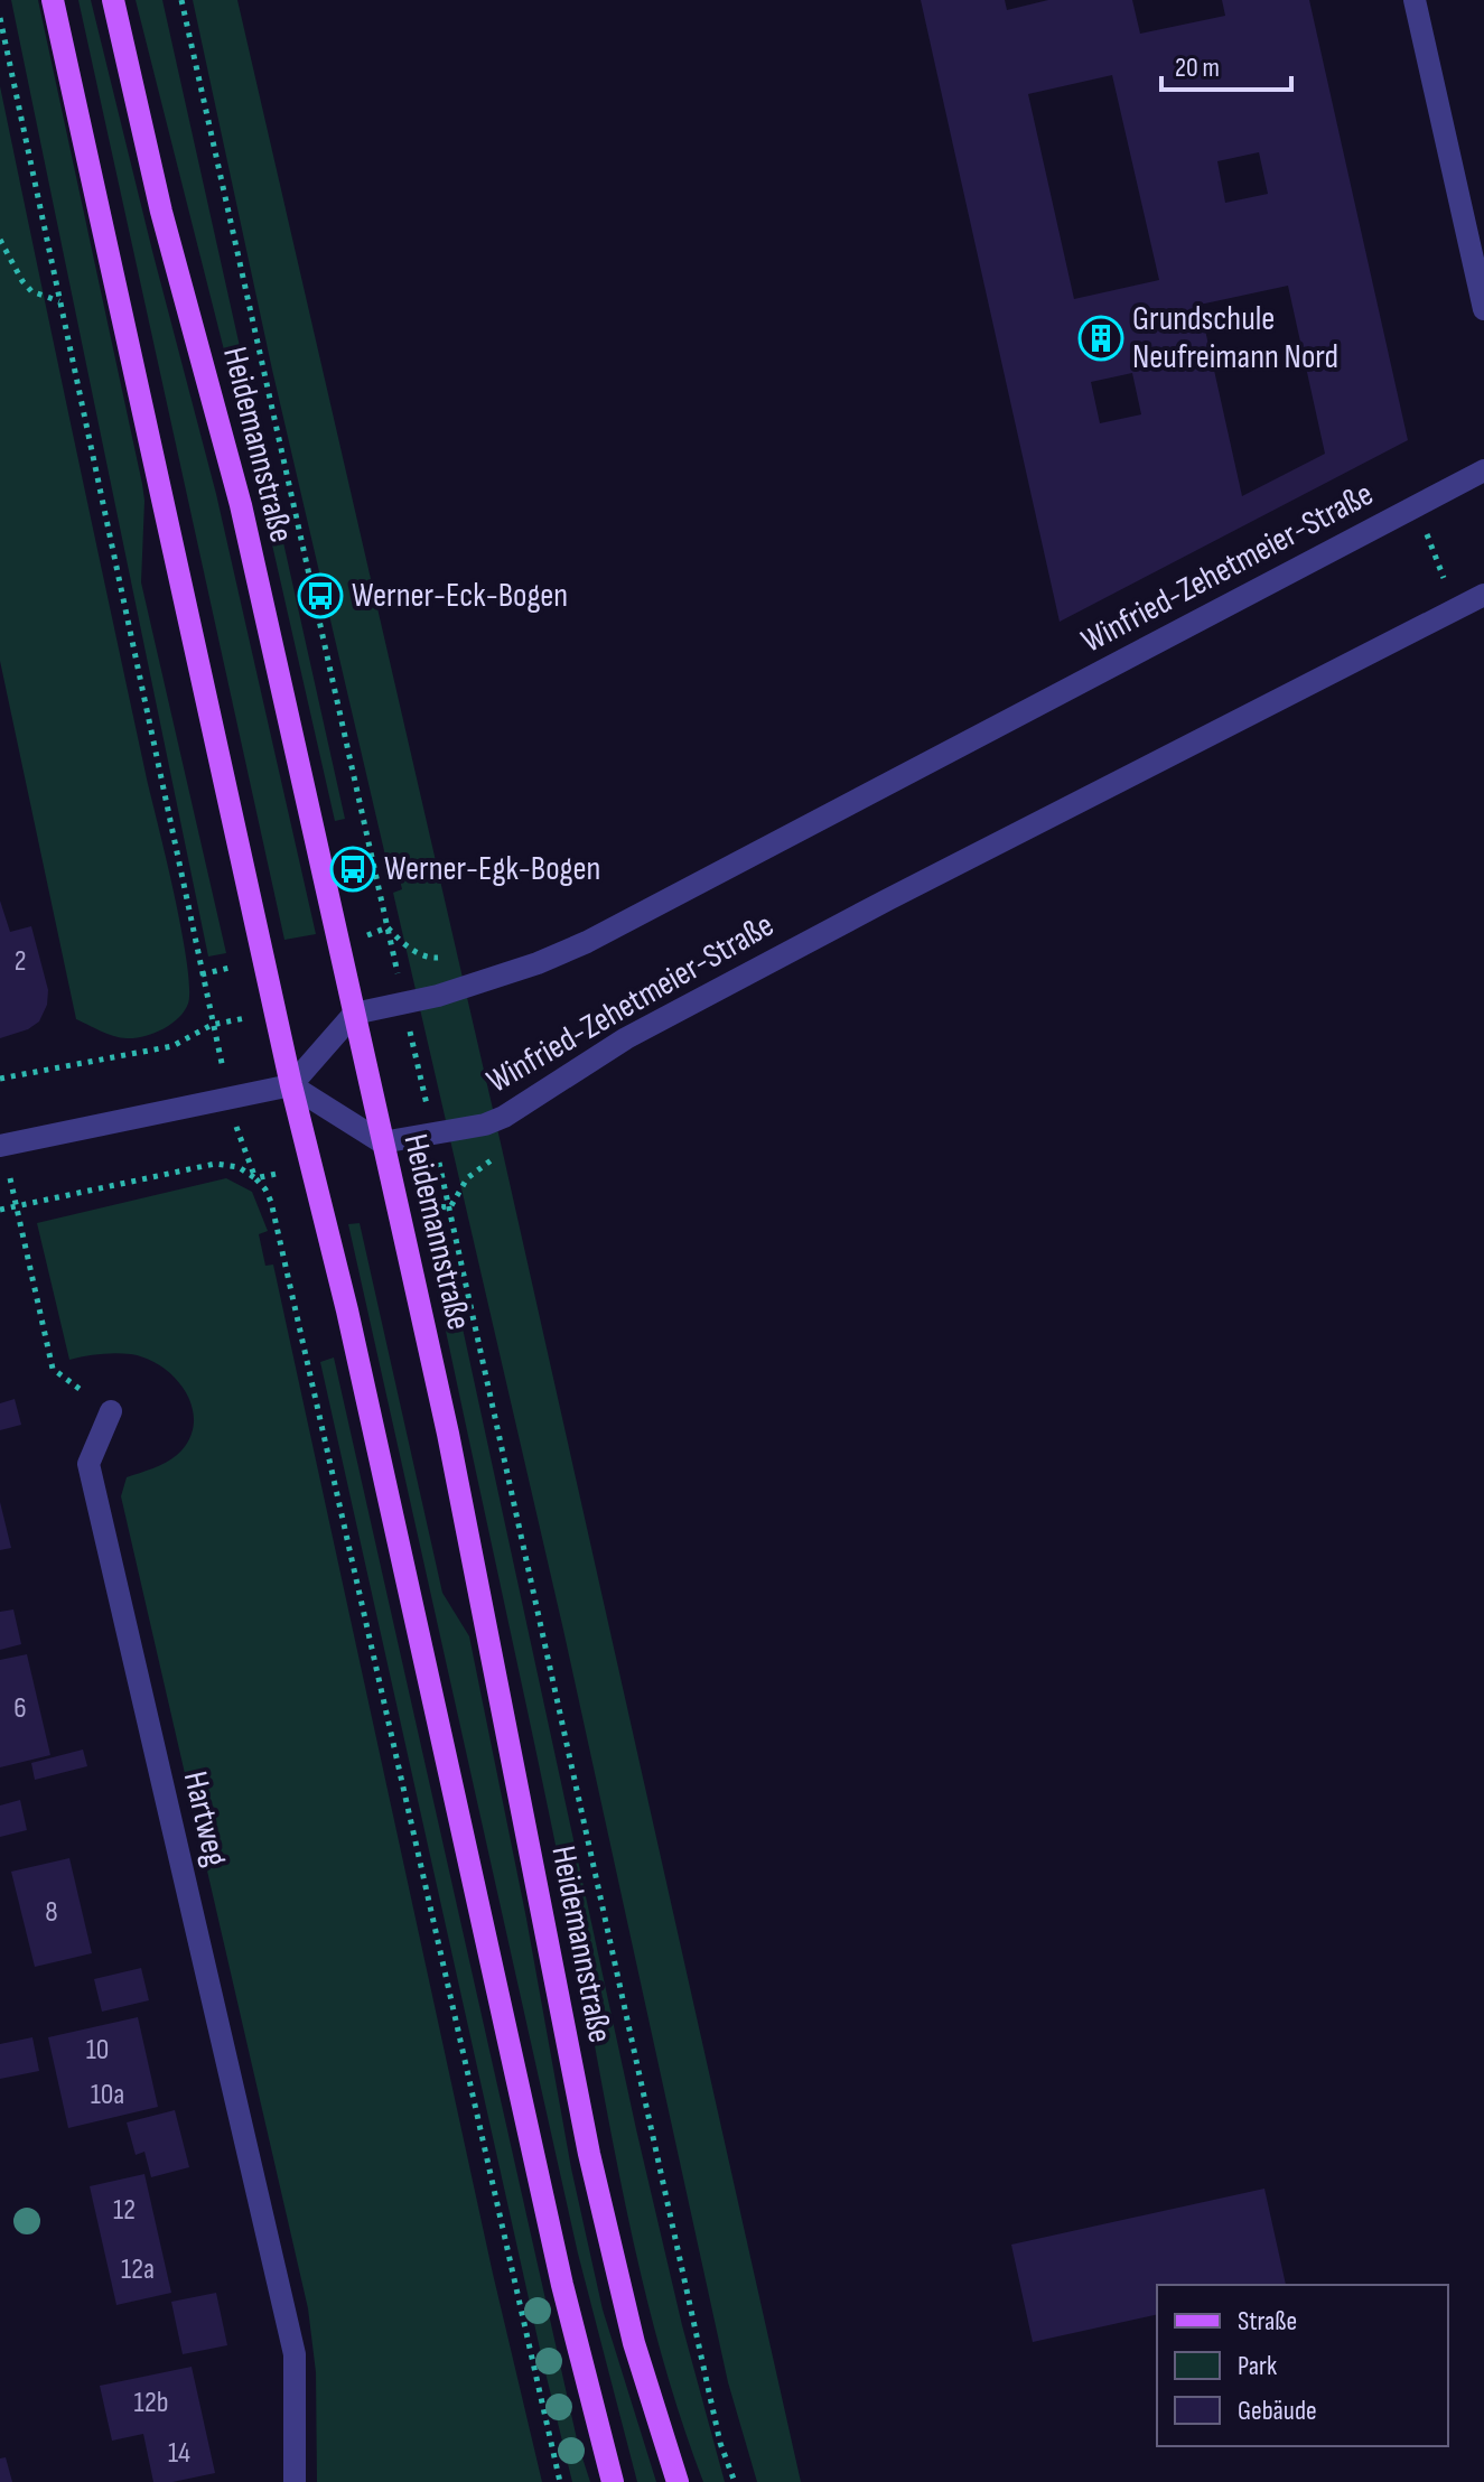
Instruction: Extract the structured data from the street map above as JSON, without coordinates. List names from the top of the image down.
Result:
{
  "streets": {
    "main road": ["Heidemannstraße"],
    "street": ["Winfried-Zehetmeier-Straße", "Hartweg"]
  },
  "crossings": [
    ["Heidemannstraße", "Winfried-Zehetmeier-Straße"]
  ],
  "places": {
    "building": ["Grundschule Neufreimann Nord"],
    "bus stop": ["Werner-Eck-Bogen", "Werner-Egk-Bogen"]
  },
  "house_numbers": [
    "2",
    "6",
    "8",
    "10",
    "10a",
    "12",
    "12a",
    "12b",
    "14"
  ],
  "legend": ["Straße", "Park", "Gebäude"],
  "scale_bar": "20 m"
}
